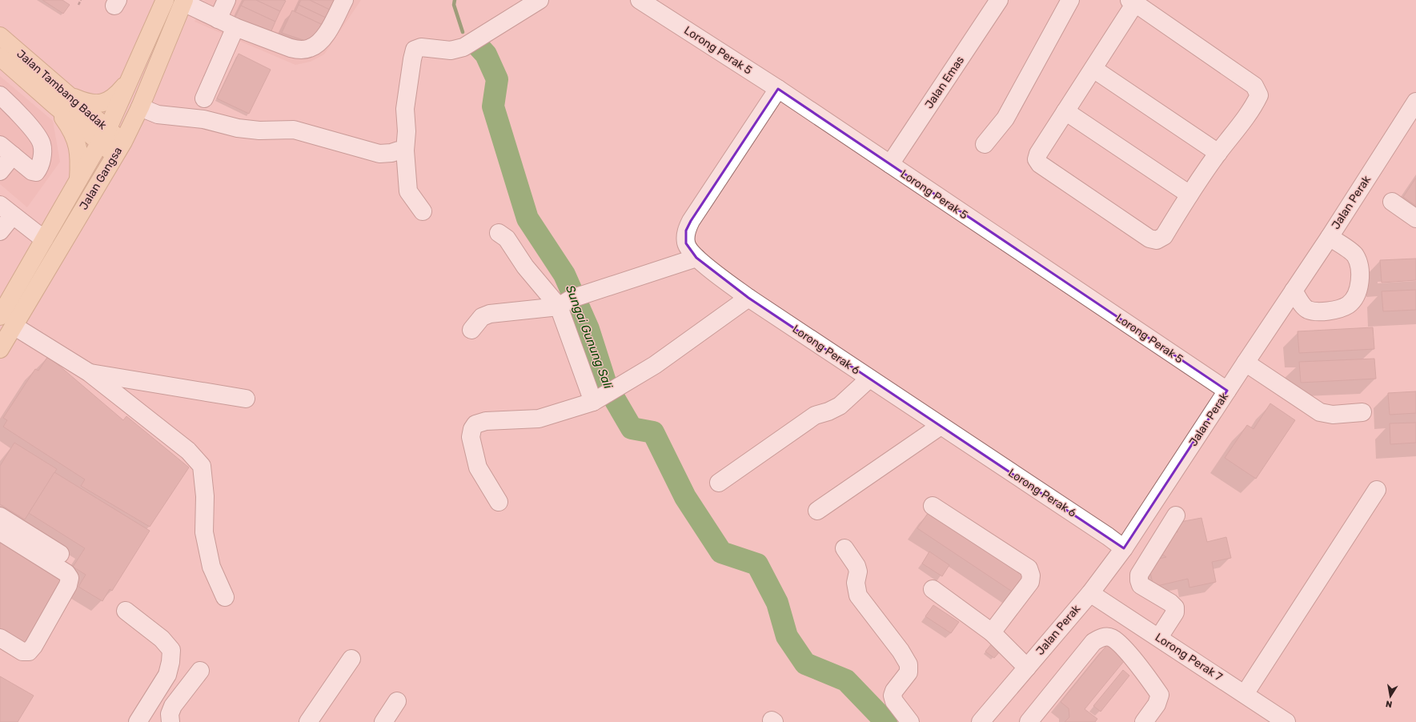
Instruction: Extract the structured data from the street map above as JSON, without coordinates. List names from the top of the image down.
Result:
{
  "streets": {
    "main road": ["Jalan Tambang Badak", "Jalan Gangsa"],
    "street": [
      "Lorong Perak 5",
      "Jalan Emas",
      "Jalan Perak",
      "Lorong Perak 6",
      "Lorong Perak 7"
    ]
  },
  "crossings": [
    ["Lorong Perak 5", "Jalan Emas"],
    ["Lorong Perak 5", "Jalan Perak"],
    ["Lorong Perak 5", "Lorong Perak 6"],
    ["Jalan Tambang Badak", "Jalan Gangsa"],
    ["Jalan Perak", "Lorong Perak 6"],
    ["Jalan Perak", "Lorong Perak 7"]
  ],
  "water": ["Sungai Gunung Sali"],
  "north": "bottom"
}
